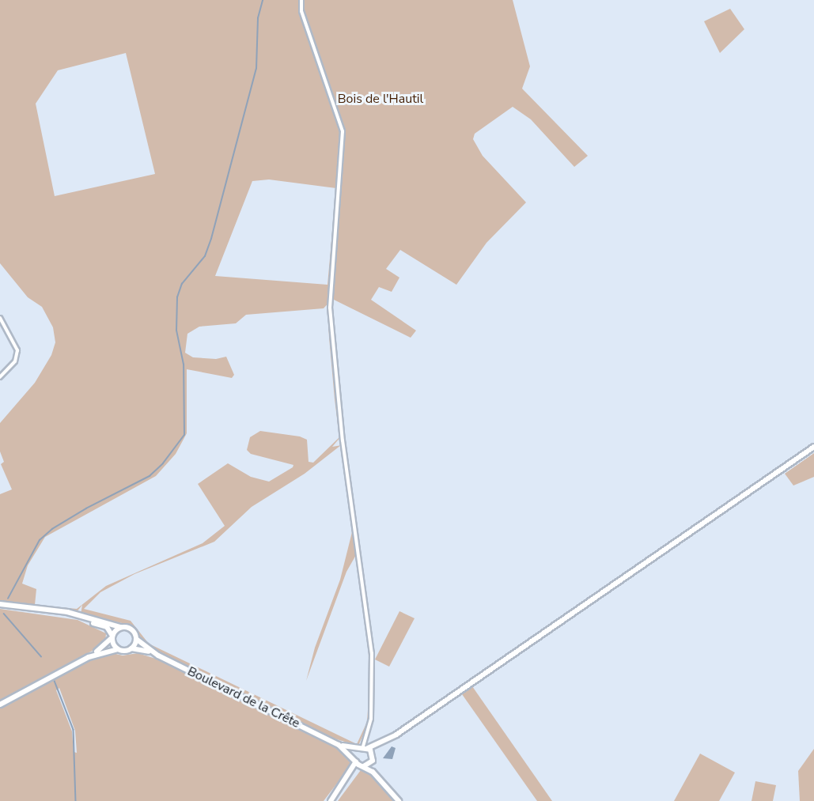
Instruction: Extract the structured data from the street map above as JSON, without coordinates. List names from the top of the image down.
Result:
{
  "streets": {
    "main road": ["Boulevard de la Crête"]
  },
  "parks": ["Bois de l'Hautil"]
}
